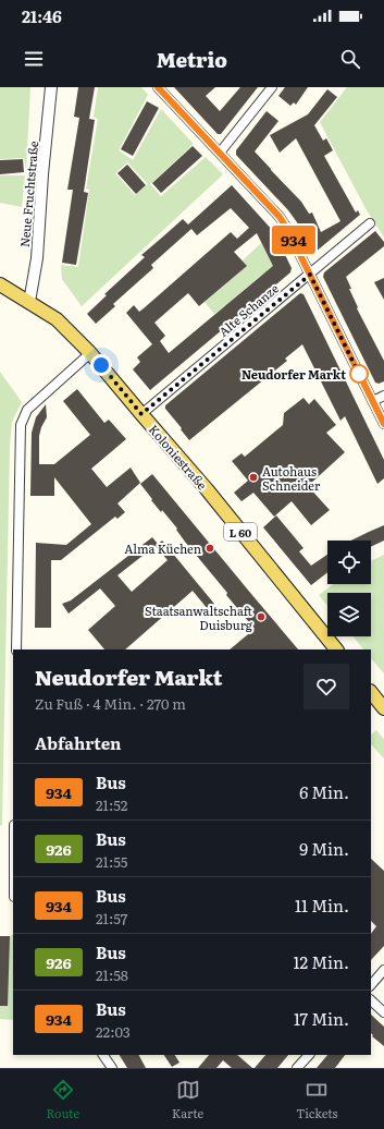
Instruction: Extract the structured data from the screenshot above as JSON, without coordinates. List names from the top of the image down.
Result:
{
  "streets": {
    "main road": ["Koloniestraße", "L 60"],
    "street": ["Neue Fruchtstraße", "Alte Schanze"]
  },
  "crossings": [
    ["Neue Fruchtstraße", "Koloniestraße"],
    ["Alte Schanze", "Koloniestraße"]
  ],
  "places": [
    "Neudorfer Markt",
    "Autohaus Schneider",
    "Alma Küchen",
    "Staatsanwaltschaft Duisburg"
  ],
  "lines": ["bus line 934"],
  "page": {
    "status": "21:46",
    "header": "Metrio",
    "on_map": "934",
    "heading": [
      ["Neudorfer Markt", "Zu Fuß · 4 Min. · 270 m"],
      "Abfahrten"
    ],
    "list": [
      {
        "mark": "934",
        "name": "Bus",
        "note": "21:52",
        "value": "6 Min."
      },
      {
        "mark": "926",
        "name": "Bus",
        "note": "21:55",
        "value": "9 Min."
      },
      {
        "mark": "934",
        "name": "Bus",
        "note": "21:57",
        "value": "11 Min."
      },
      {
        "mark": "926",
        "name": "Bus",
        "note": "21:58",
        "value": "12 Min."
      },
      {
        "mark": "934",
        "name": "Bus",
        "note": "22:03",
        "value": "17 Min."
      }
    ],
    "tabs": ["Route", "Karte", "Tickets"]
  }
}
